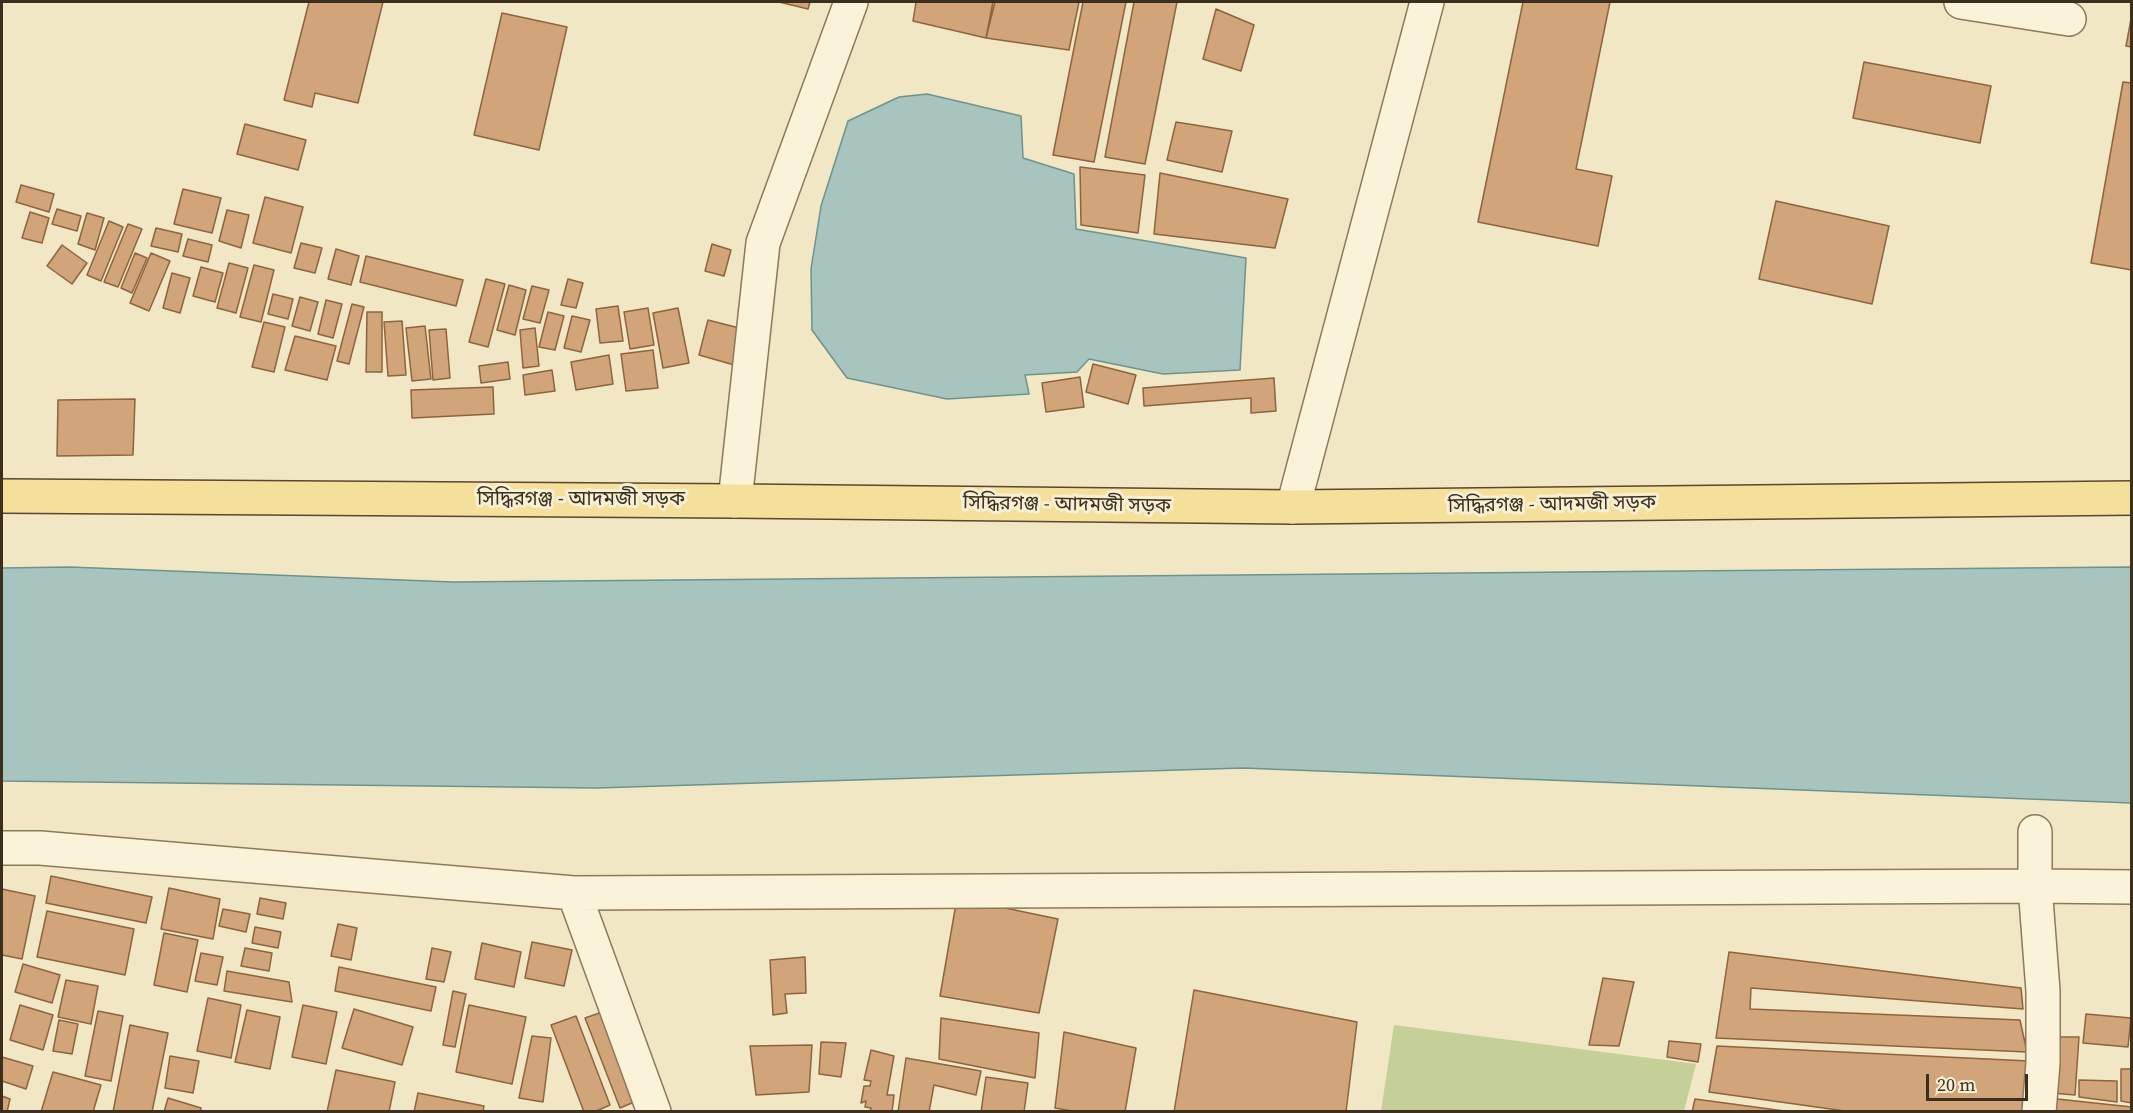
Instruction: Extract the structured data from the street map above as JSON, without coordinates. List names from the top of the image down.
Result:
{
  "streets": {
    "main road": ["সিদ্ধিরগঞ্জ - আদমজী সড়ক"]
  },
  "scale_bar": "20 m"
}
